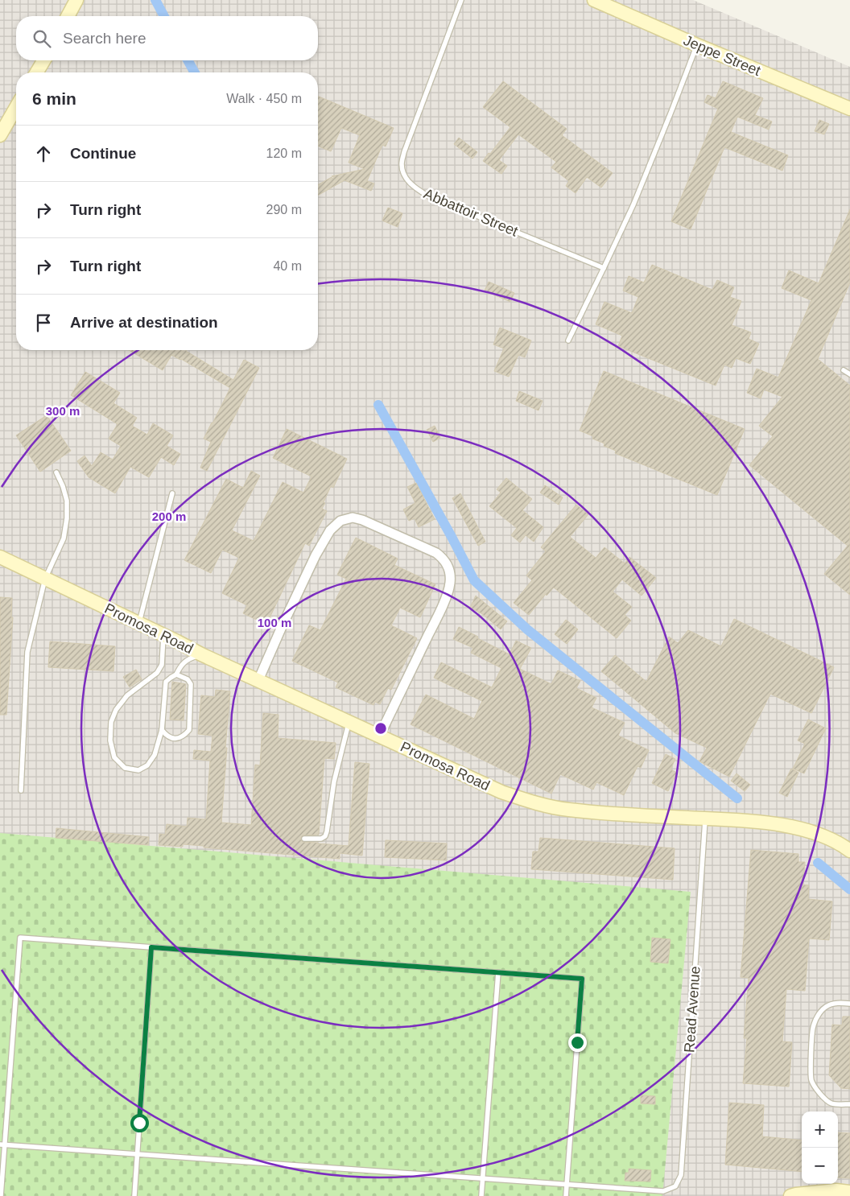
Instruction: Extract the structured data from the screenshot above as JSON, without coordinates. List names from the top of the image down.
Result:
{
  "streets": {
    "street": ["Jeppe Street", "Promosa Road"],
    "lane": ["Abbattoir Street", "Read Avenue"]
  },
  "crossings": [
    ["Promosa Road", "Read Avenue"]
  ],
  "page": {
    "search": "Search here",
    "heading": ["6 min", "Walk · 450 m"],
    "list": [
      ["Continue", "120 m"],
      ["Turn right", "290 m"],
      ["Turn right", "40 m"],
      "Arrive at destination"
    ],
    "map_buttons": ["+", "−"]
  },
  "rings": ["300 m", "200 m", "100 m"]
}
